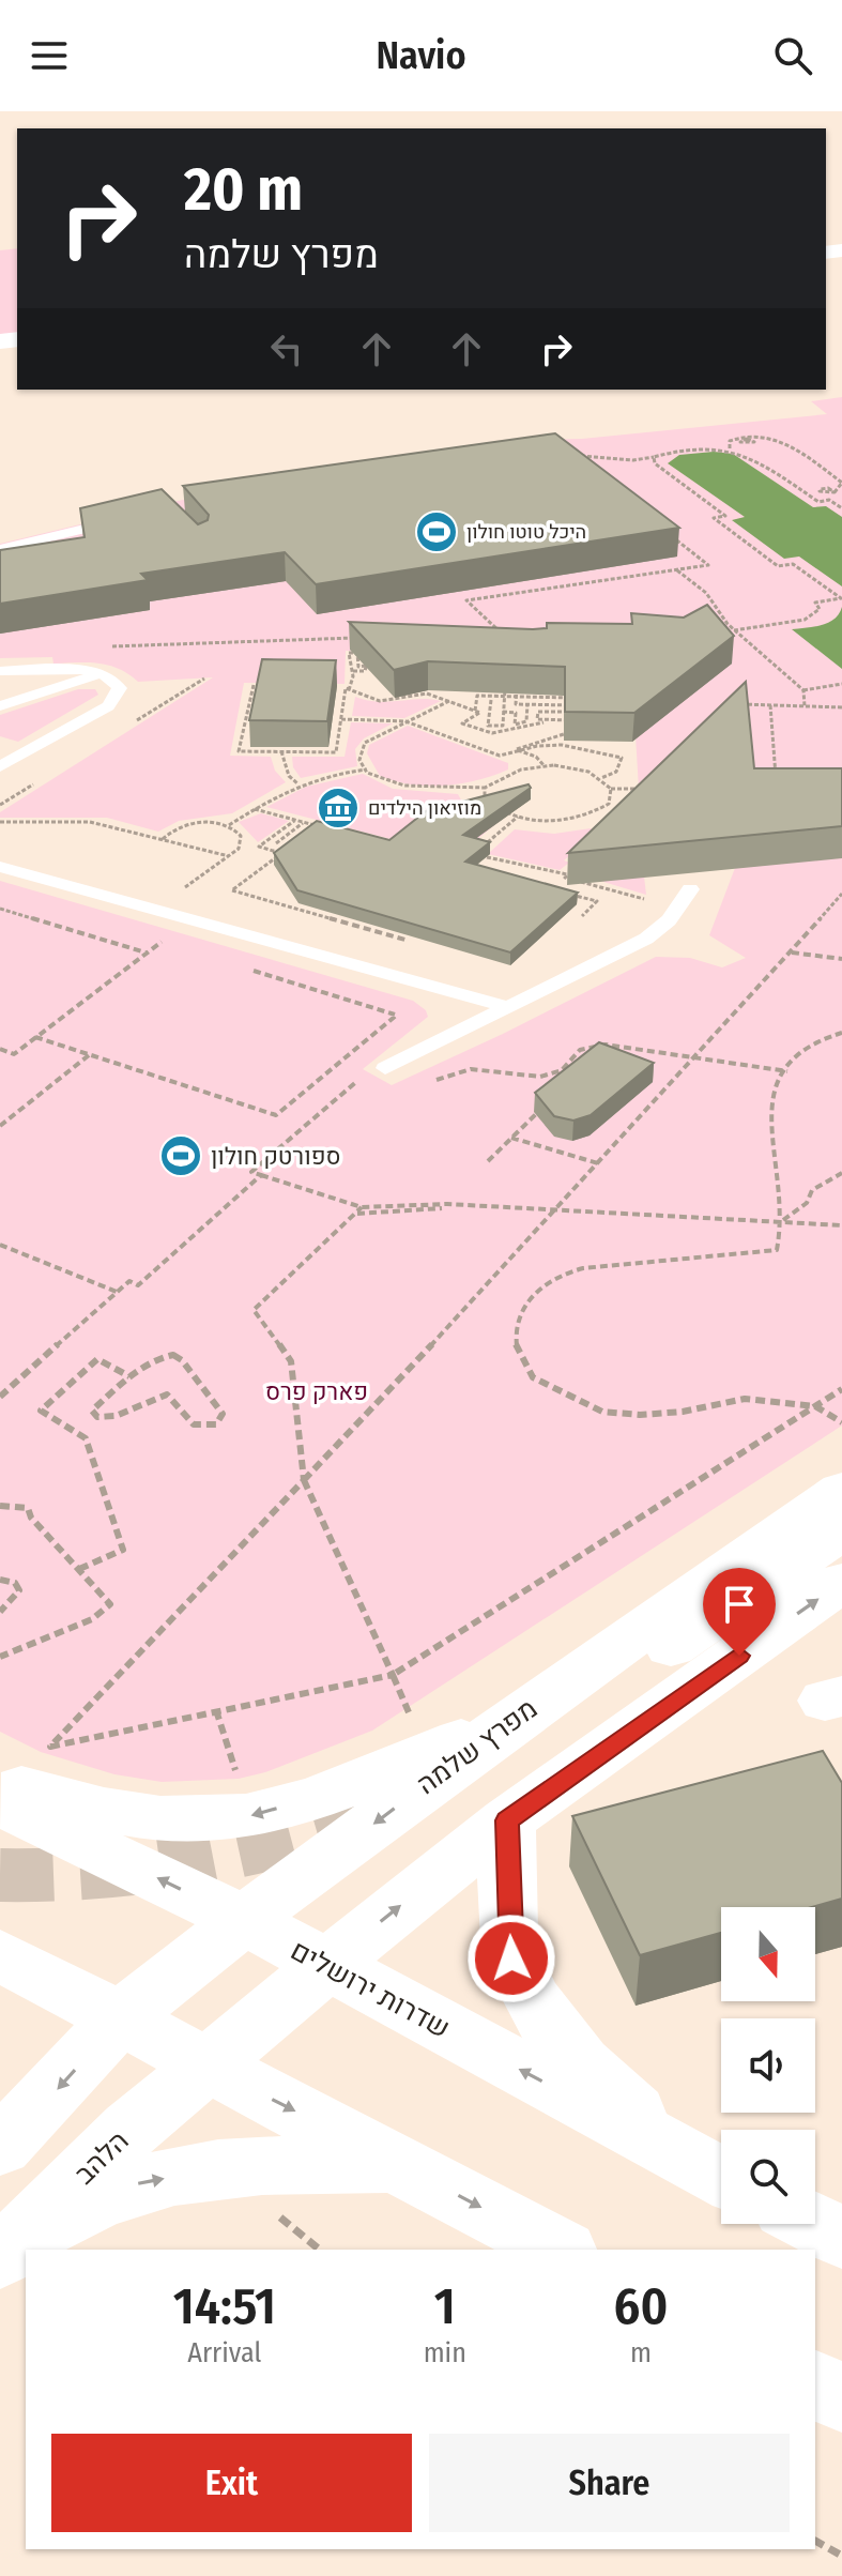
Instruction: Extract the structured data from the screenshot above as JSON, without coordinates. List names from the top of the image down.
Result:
{
  "streets": {
    "main road": ["מפרץ שלמה", "שדרות ירושלים", "הלהב"]
  },
  "crossings": [
    ["מפרץ שלמה", "שדרות ירושלים"]
  ],
  "parks": ["פארק פרס"],
  "places": {
    "sports": ["היכל טוטו חולון", "ספורטק חולון"],
    "museum": ["מוזיאון הילדים"]
  },
  "north": "bottom",
  "page": {
    "header": "Navio",
    "turn": ["20 m", "מפרץ שלמה"],
    "eta": [
      "14:51",
      "Arrival",
      "1",
      "min",
      "60",
      "m"
    ],
    "buttons": ["Exit", "Share"]
  }
}
